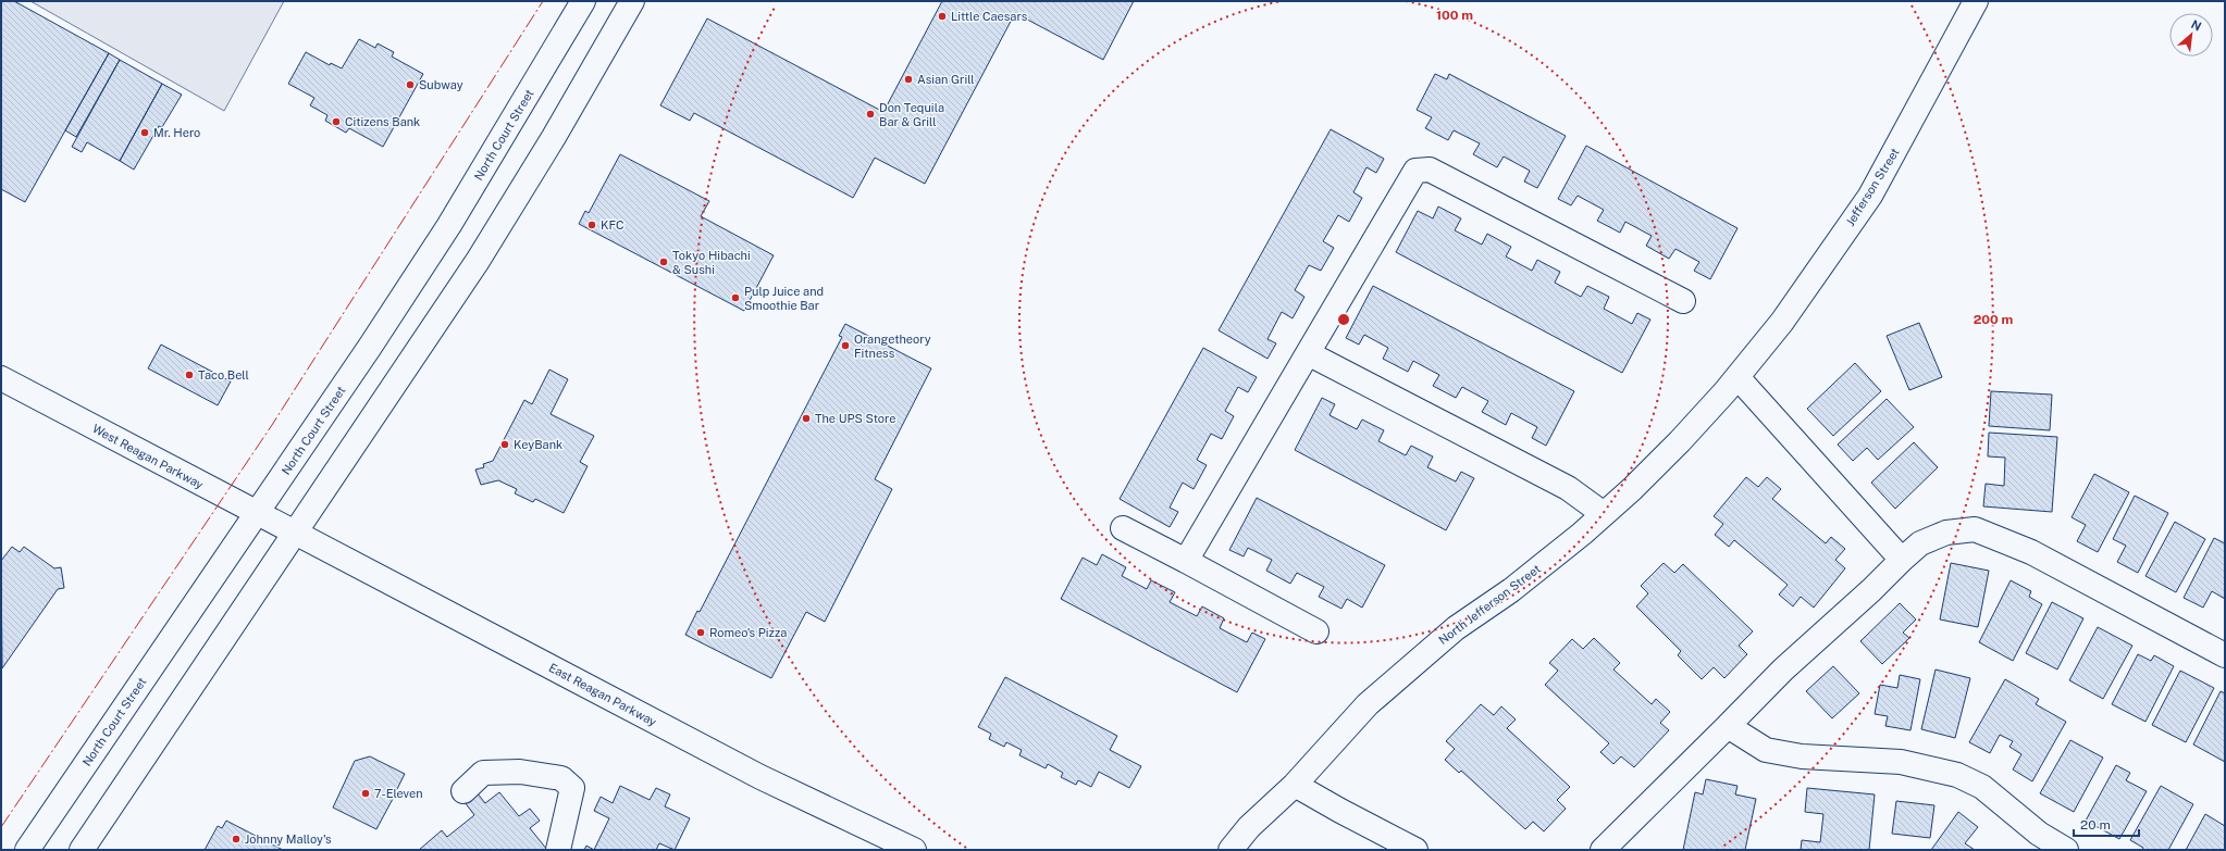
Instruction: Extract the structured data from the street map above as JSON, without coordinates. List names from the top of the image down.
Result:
{
  "streets": {
    "street": [
      "North Court Street",
      "Jefferson Street",
      "West Reagan Parkway",
      "North Jefferson Street",
      "East Reagan Parkway"
    ]
  },
  "crossings": [
    ["North Court Street", "West Reagan Parkway"],
    ["Jefferson Street", "North Jefferson Street"],
    ["West Reagan Parkway", "East Reagan Parkway"]
  ],
  "places": [
    "Little Caesars",
    "Asian Grill",
    "Subway",
    "Don Tequila Bar & Grill",
    "Citizens Bank",
    "Mr. Hero",
    "KFC",
    "Tokyo Hibachi & Sushi",
    "Pulp Juice and Smoothie Bar",
    "Orangetheory Fitness",
    "Taco Bell",
    "The UPS Store",
    "KeyBank",
    "Romeo's Pizza",
    "7-Eleven",
    "Johnny Malloy's"
  ],
  "scale_bar": "20 m",
  "north": "top right",
  "rings": ["100 m", "200 m"]
}
